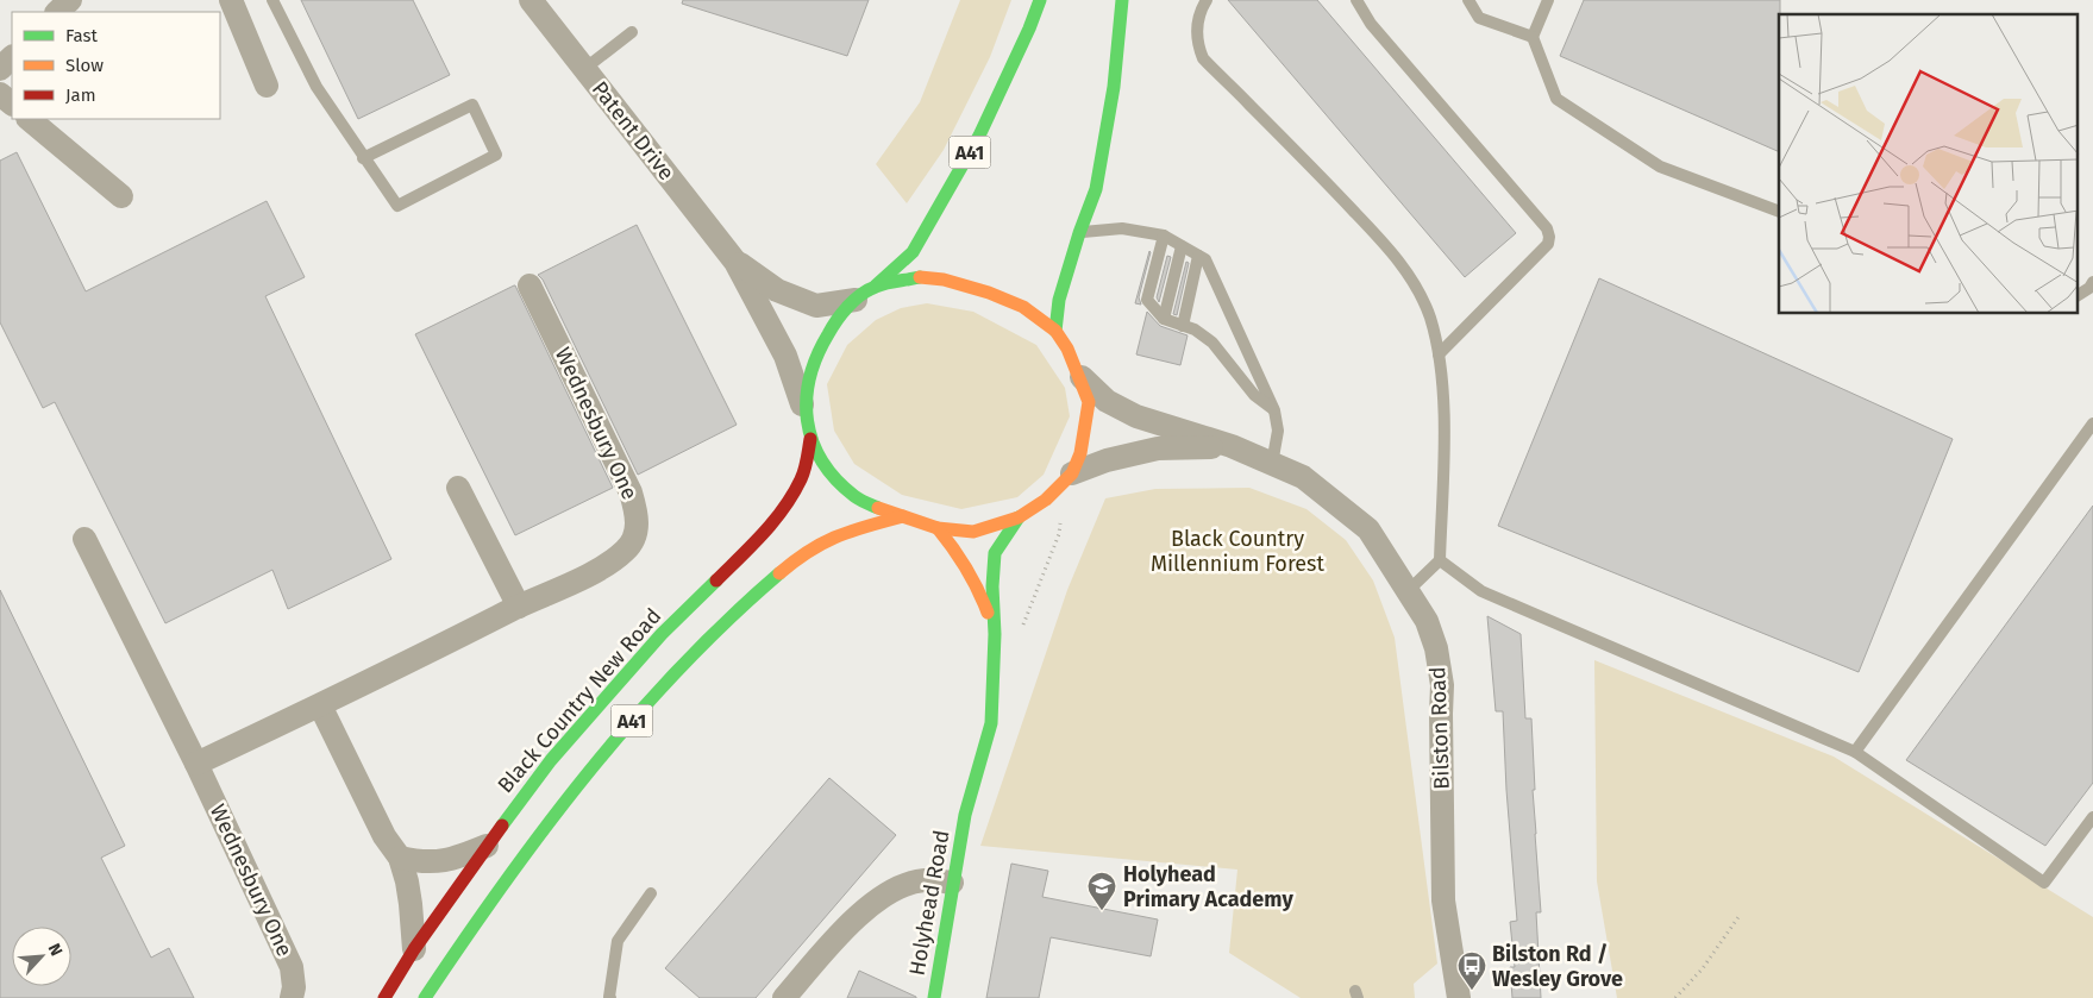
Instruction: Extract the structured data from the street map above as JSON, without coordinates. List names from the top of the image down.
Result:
{
  "streets": {
    "main road": ["A41", "Black Country New Road", "Holyhead Road"],
    "street": ["Patent Drive", "Wednesbury One", "Bilston Road"]
  },
  "crossings": [
    ["Patent Drive", "A41"],
    ["A41", "Black Country New Road"],
    ["A41", "Bilston Road"],
    ["A41", "Holyhead Road"]
  ],
  "parks": ["Black Country Millennium Forest"],
  "places": {
    "school or university": ["Holyhead Primary Academy"],
    "bus stop": ["Bilston Rd / Wesley Grove"]
  },
  "legend": ["Fast", "Slow", "Jam"],
  "north": "top right"
}
